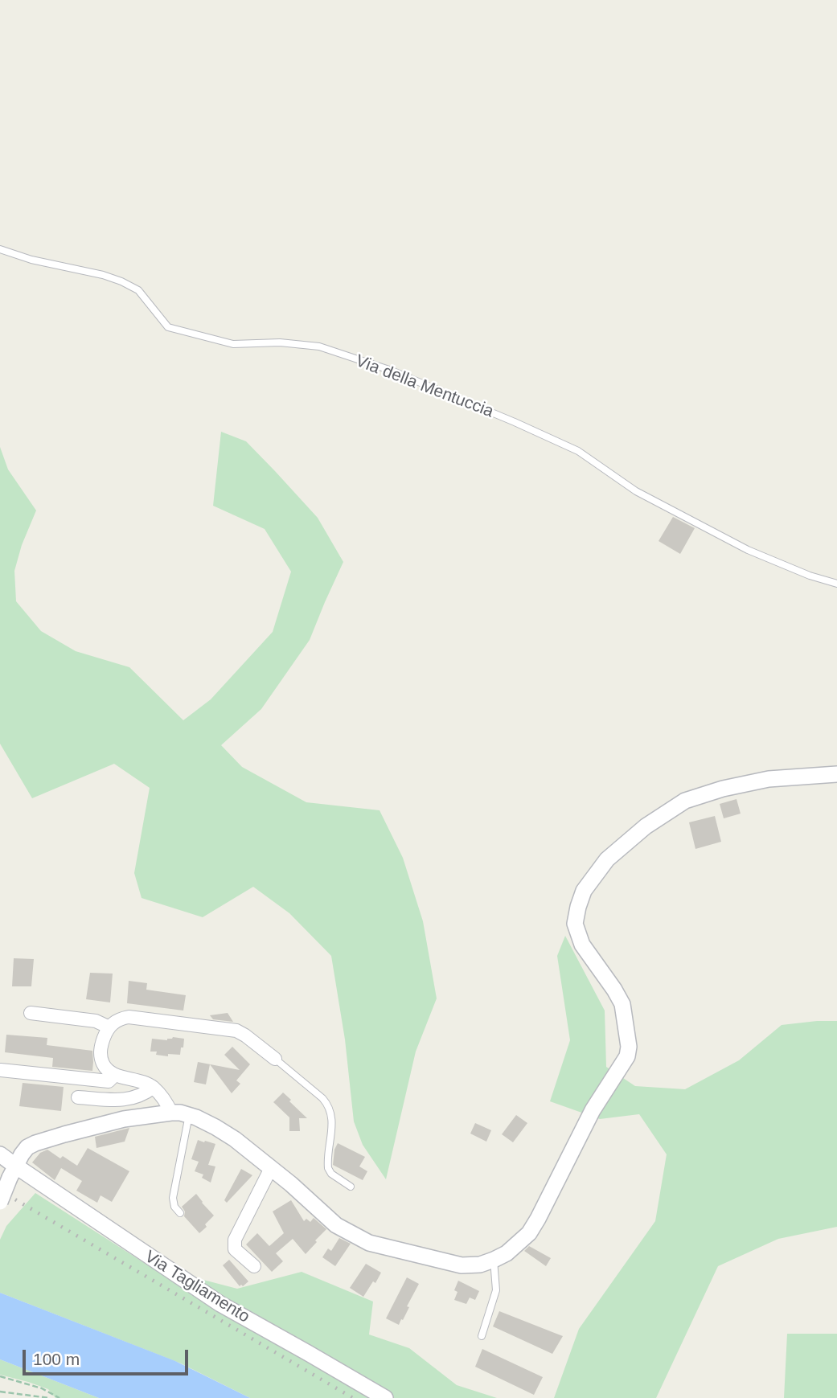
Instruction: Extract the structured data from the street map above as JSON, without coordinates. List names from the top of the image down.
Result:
{
  "streets": {
    "street": ["Via Tagliamento"],
    "lane": ["Via della Mentuccia"]
  },
  "scale_bar": "100 m"
}
